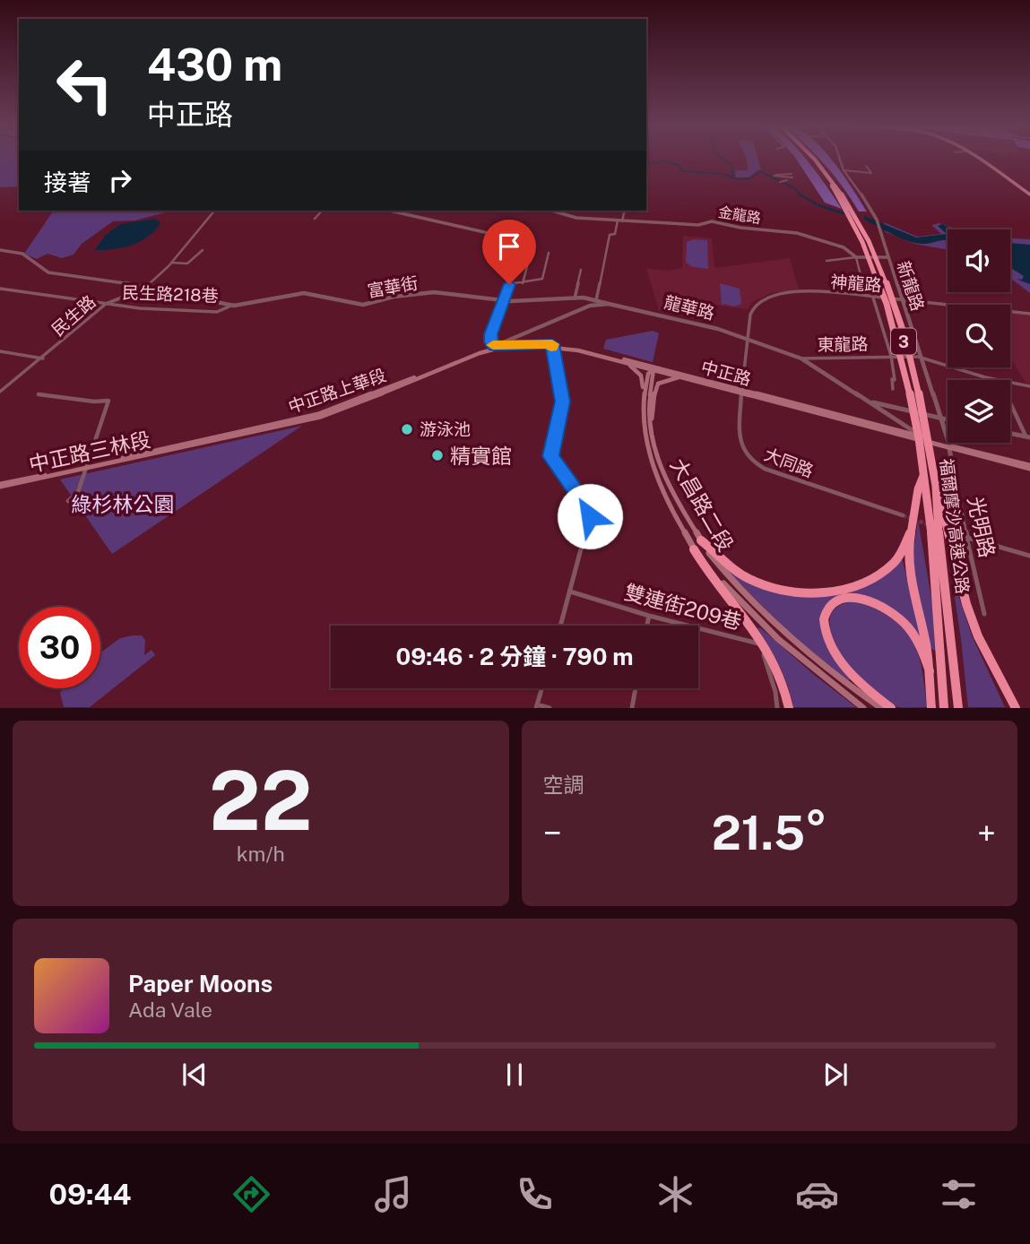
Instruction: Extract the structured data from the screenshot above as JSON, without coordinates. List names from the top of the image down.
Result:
{
  "streets": {
    "highway": ["3", "福爾摩沙高速公路"],
    "main road": [
      "中正路",
      "中正路上華段",
      "中正路三林段",
      "大昌路二段"
    ],
    "street": [
      "金龍路",
      "神龍路",
      "新龍路",
      "富華街",
      "民生路218巷",
      "龍華路",
      "民生路",
      "東龍路",
      "大同路",
      "光明路",
      "雙連街209巷"
    ]
  },
  "crossings": [
    ["金龍路", "新龍路"],
    ["神龍路", "新龍路"],
    ["神龍路", "龍華路"],
    ["神龍路", "大同路"],
    ["新龍路", "龍華路"],
    ["新龍路", "東龍路"],
    ["新龍路", "中正路"],
    ["新龍路", "光明路"],
    ["富華街", "民生路218巷"],
    ["富華街", "龍華路"],
    ["富華街", "民生路"],
    ["民生路218巷", "民生路"],
    ["龍華路", "東龍路"],
    ["龍華路", "中正路"],
    ["龍華路", "中正路上華段"],
    ["龍華路", "大同路"],
    ["中正路", "中正路上華段"],
    ["中正路", "大同路"],
    ["中正路", "大昌路二段"],
    ["中正路", "光明路"],
    ["中正路上華段", "中正路三林段"]
  ],
  "parks": ["綠杉林公園"],
  "places": ["游泳池", "精實館"],
  "page": {
    "turn": ["430 m", "中正路"],
    "then": "接著",
    "limit": "30",
    "trip": "09:46 · 2 分鐘 · 790 m",
    "tile": [
      ["22", "km/h"],
      "空調"
    ],
    "heat": ["−", "21.5°", "+"],
    "song": ["Paper Moons", "Ada Vale"],
    "tabs": "09:44"
  }
}
